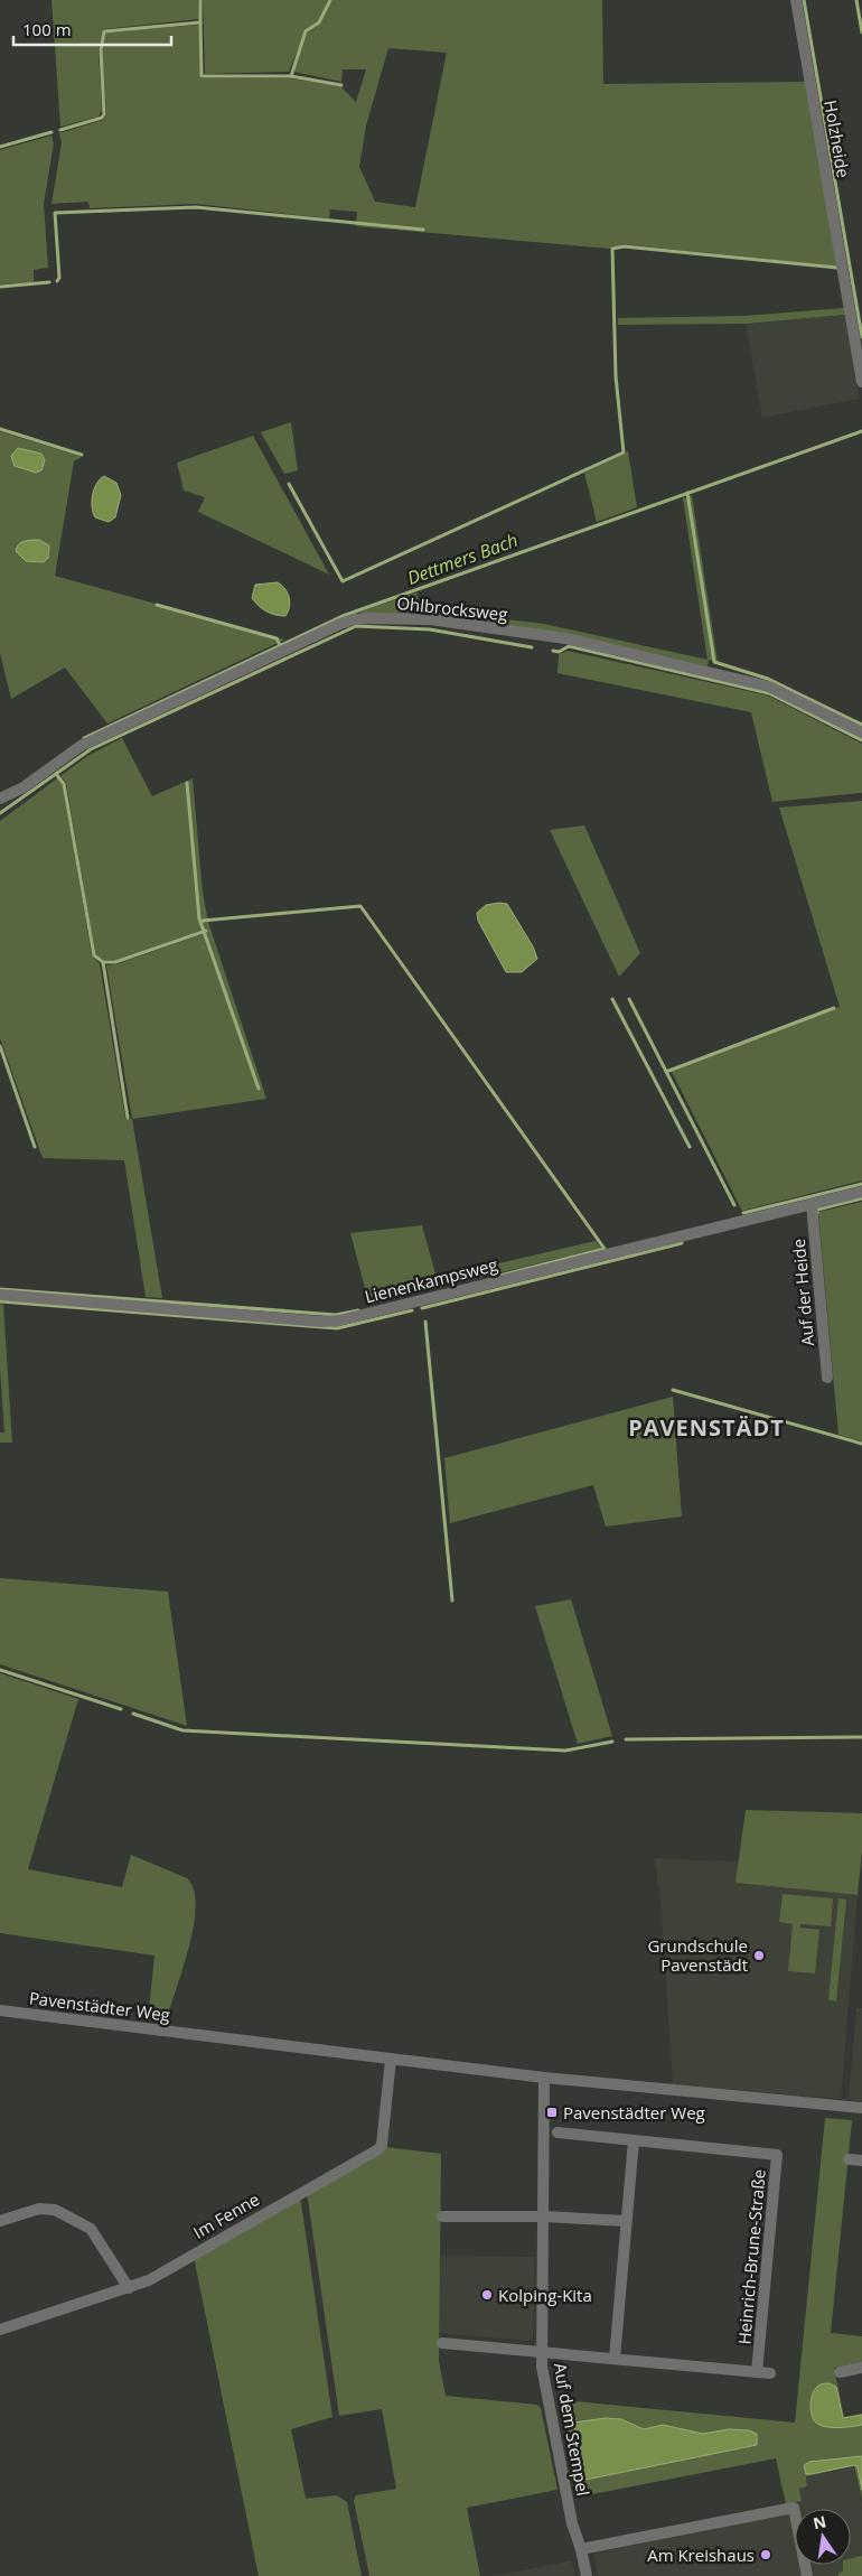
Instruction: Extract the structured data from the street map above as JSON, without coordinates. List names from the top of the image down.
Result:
{
  "streets": {
    "street": [
      "Holzheide",
      "Ohlbrocksweg",
      "Lienenkampsweg",
      "Auf der Heide",
      "Pavenstädter Weg",
      "Im Fenne",
      "Heinrich-Brune-Straße",
      "Auf dem Stempel"
    ]
  },
  "crossings": [
    ["Lienenkampsweg", "Auf der Heide"],
    ["Pavenstädter Weg", "Im Fenne"],
    ["Pavenstädter Weg", "Auf dem Stempel"]
  ],
  "districts": ["PAVENSTÄDT"],
  "water": ["Dettmers Bach"],
  "places": {
    "other": ["Grundschule Pavenstädt", "Kolping-Kita", "Am Kreishaus"],
    "transit": ["Pavenstädter Weg"]
  },
  "scale_bar": "100 m",
  "north": "top"
}
